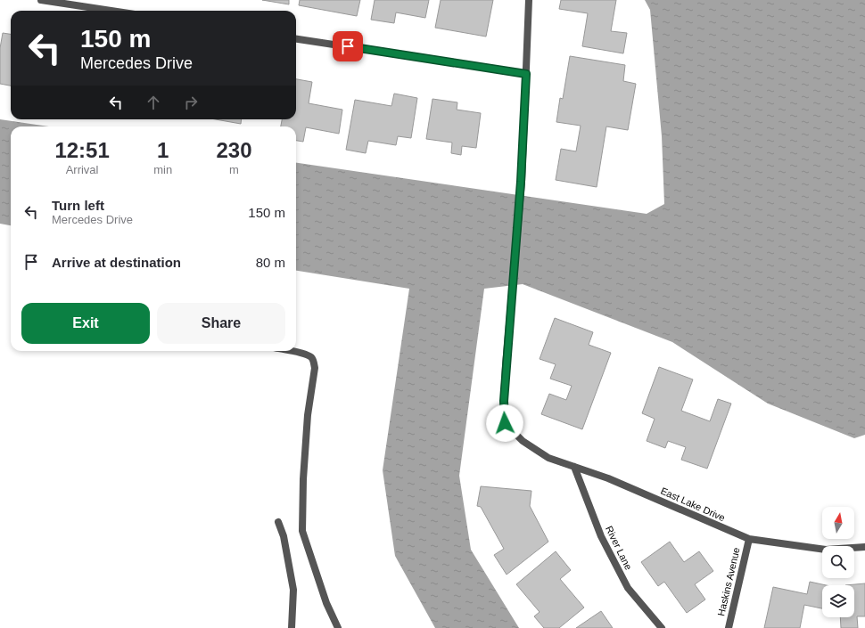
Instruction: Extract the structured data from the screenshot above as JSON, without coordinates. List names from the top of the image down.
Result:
{
  "streets": {
    "street": ["East Lake Drive", "River Lane", "Haskins Avenue"]
  },
  "crossings": [
    ["East Lake Drive", "River Lane"],
    ["East Lake Drive", "Haskins Avenue"]
  ],
  "north": "top",
  "page": {
    "turn": ["150 m", "Mercedes Drive"],
    "eta": [
      "12:51",
      "Arrival",
      "1",
      "min",
      "230",
      "m"
    ],
    "list": [
      {
        "name": "Turn left",
        "note": "Mercedes Drive",
        "value": "150 m"
      },
      {
        "name": "Arrive at destination",
        "value": "80 m"
      }
    ],
    "buttons": ["Exit", "Share"]
  }
}
